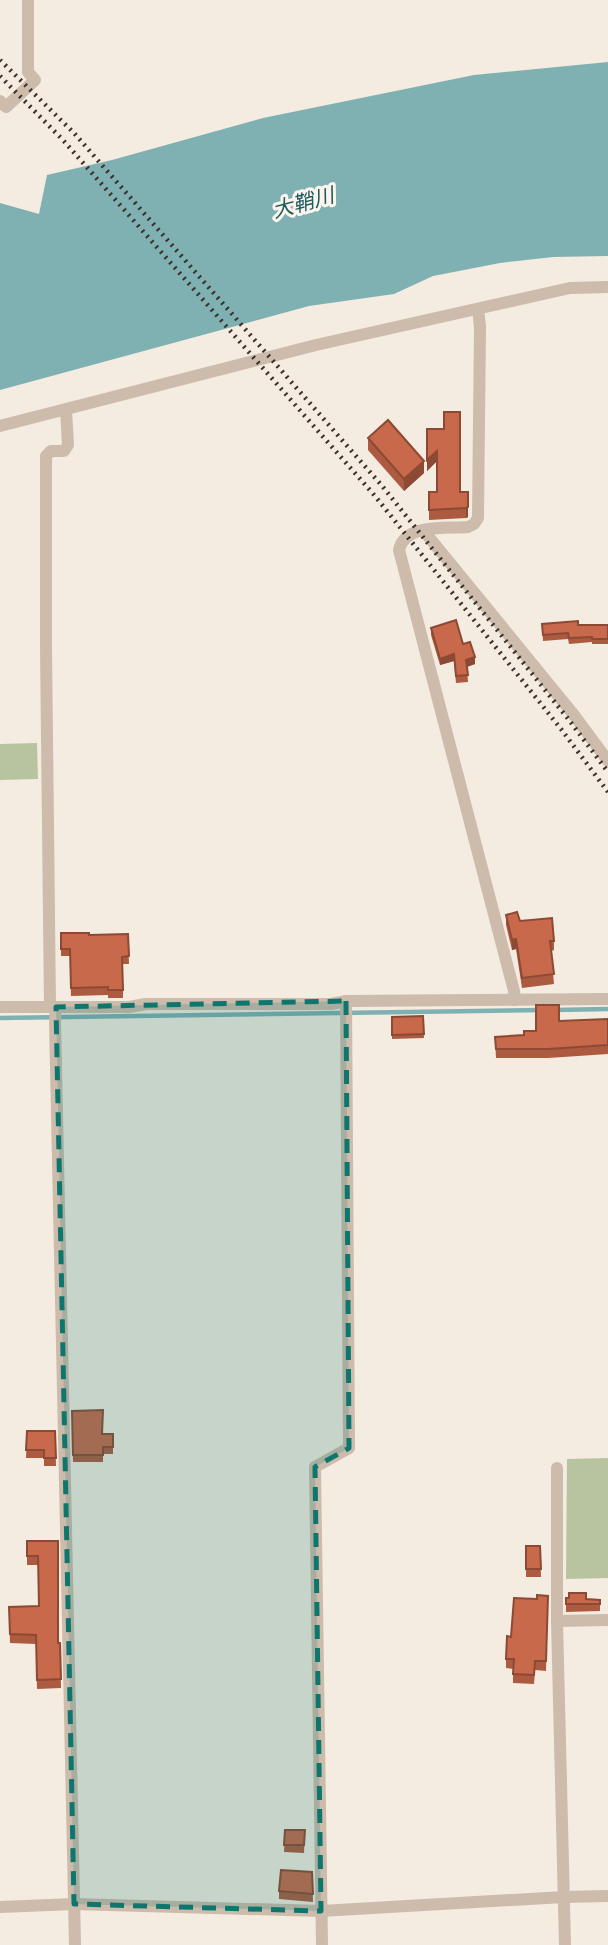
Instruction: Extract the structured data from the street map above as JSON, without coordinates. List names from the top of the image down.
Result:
{
  "water": ["大鞘川"]
}
